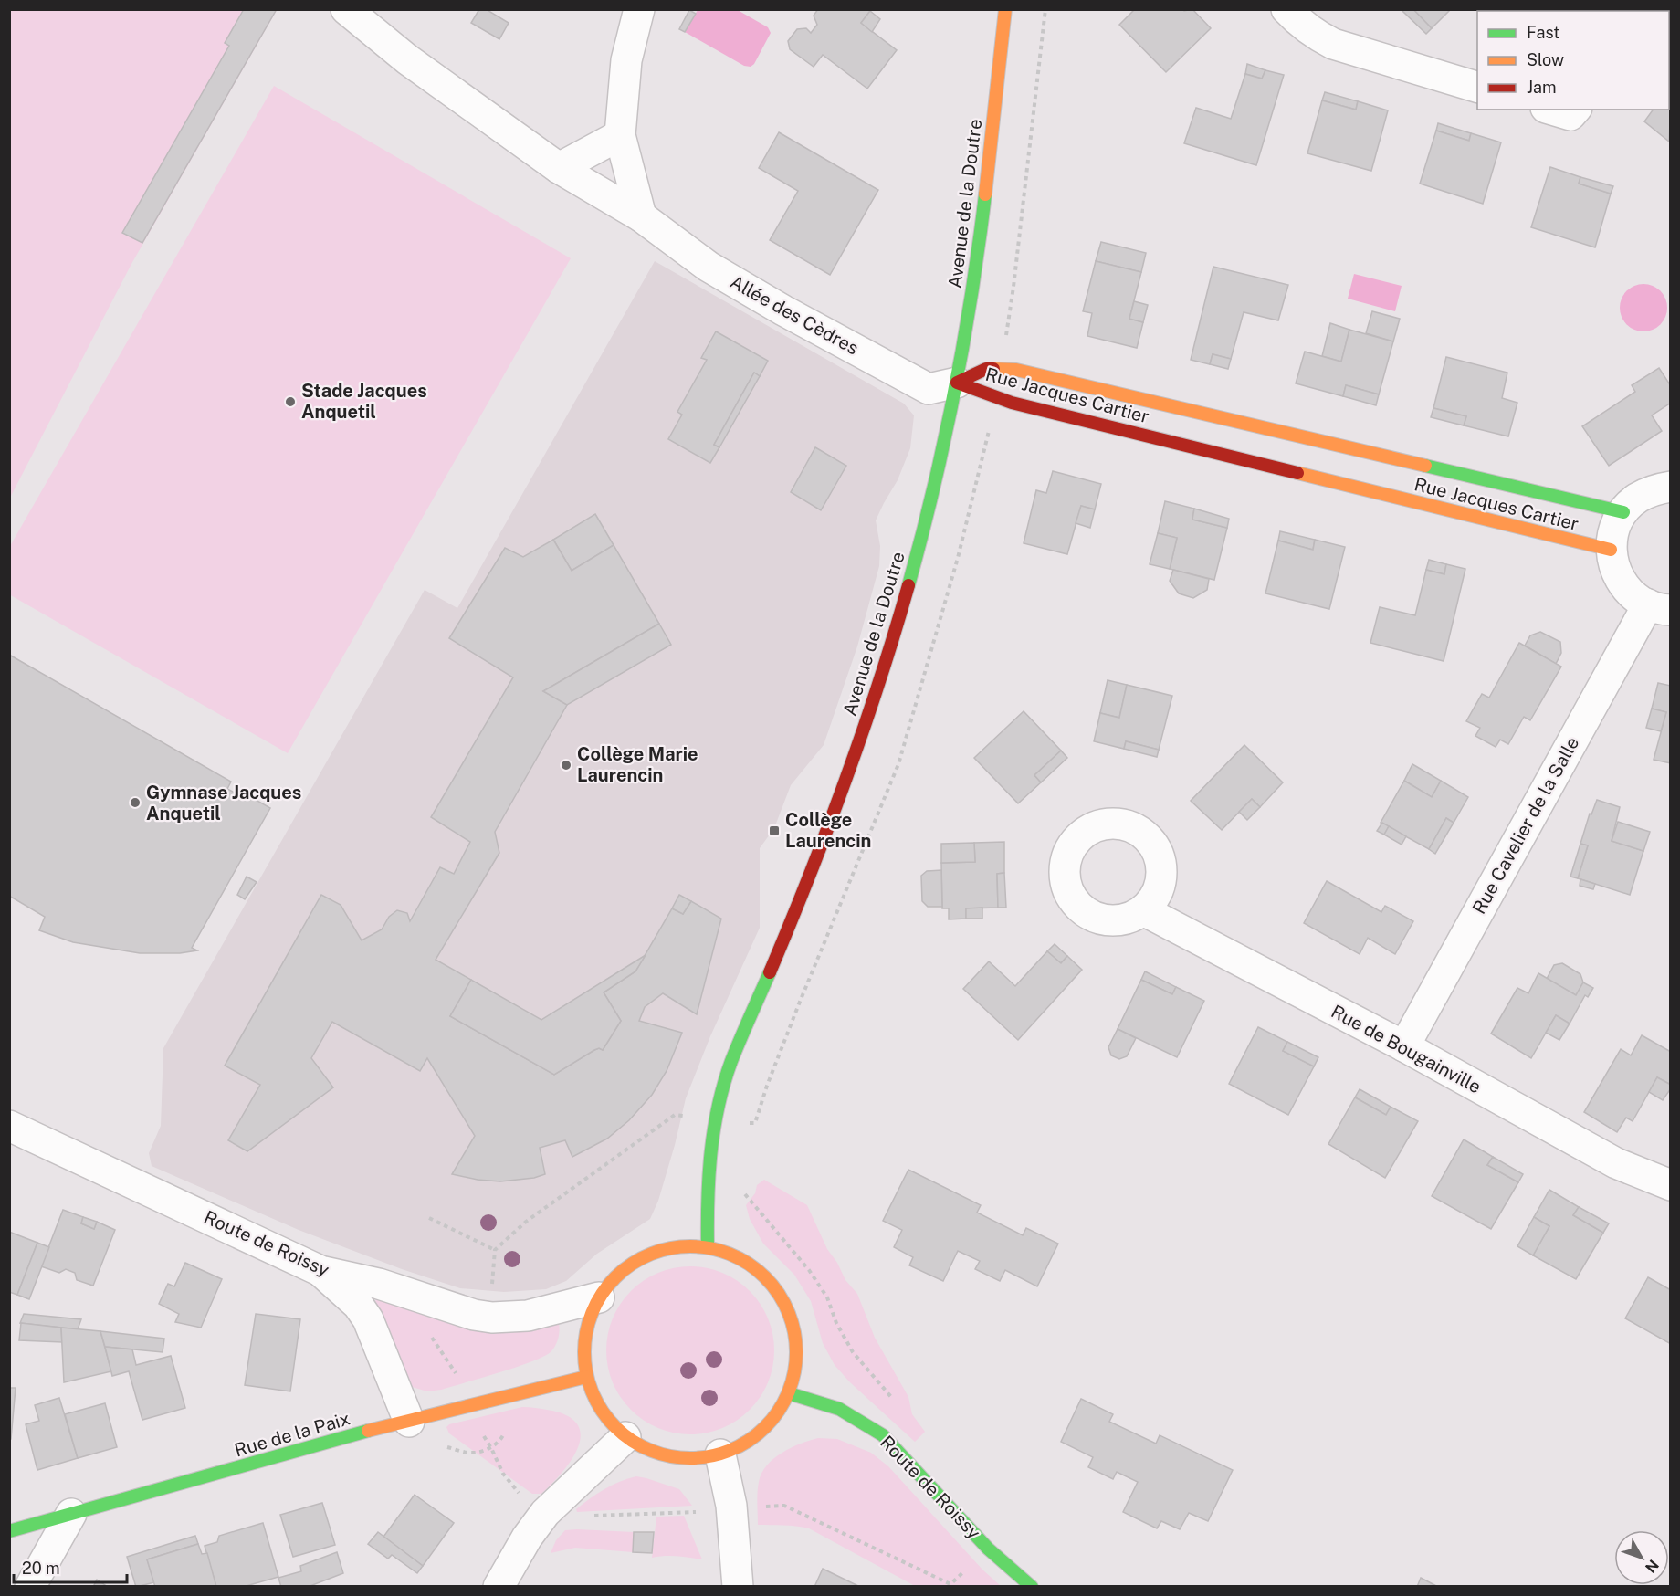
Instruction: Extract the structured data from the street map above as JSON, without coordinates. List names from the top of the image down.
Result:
{
  "streets": {
    "main road": [
      "Avenue de la Doutre",
      "Rue Jacques Cartier",
      "Route de Roissy",
      "Rue de la Paix"
    ],
    "street": ["Allée des Cèdres", "Rue Cavelier de la Salle", "Rue de Bougainville"]
  },
  "crossings": [
    ["Avenue de la Doutre", "Allée des Cèdres"],
    ["Avenue de la Doutre", "Rue Jacques Cartier"],
    ["Allée des Cèdres", "Rue Jacques Cartier"],
    ["Rue Cavelier de la Salle", "Rue de Bougainville"]
  ],
  "places": {
    "other": ["Stade Jacques Anquetil", "Collège Marie Laurencin", "Gymnase Jacques Anquetil"],
    "transit": ["Collège Laurencin"]
  },
  "legend": ["Fast", "Slow", "Jam"],
  "scale_bar": "20 m",
  "north": "bottom right"
}
